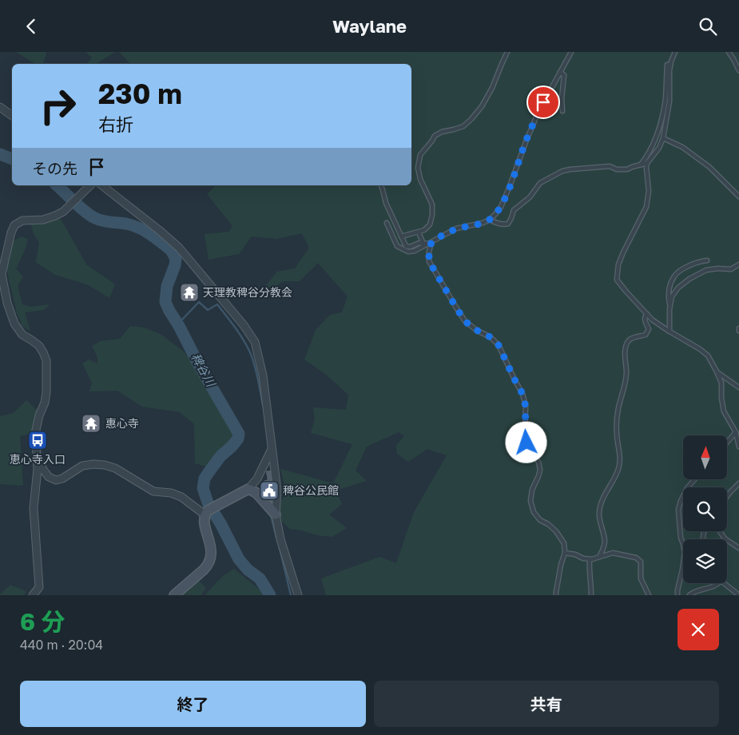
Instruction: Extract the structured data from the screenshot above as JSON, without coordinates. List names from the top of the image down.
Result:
{
  "water": ["稗谷川"],
  "places": {
    "temple": ["天理教稗谷分教会", "惠心寺"],
    "bus stop": ["恵心寺入口"],
    "public building": ["稗谷公民館"]
  },
  "north": "top",
  "page": {
    "header": "Waylane",
    "turn": ["230 m", "右折"],
    "then": "その先",
    "heading": ["6 分", "440 m · 20:04"],
    "buttons": ["終了", "共有"]
  }
}
